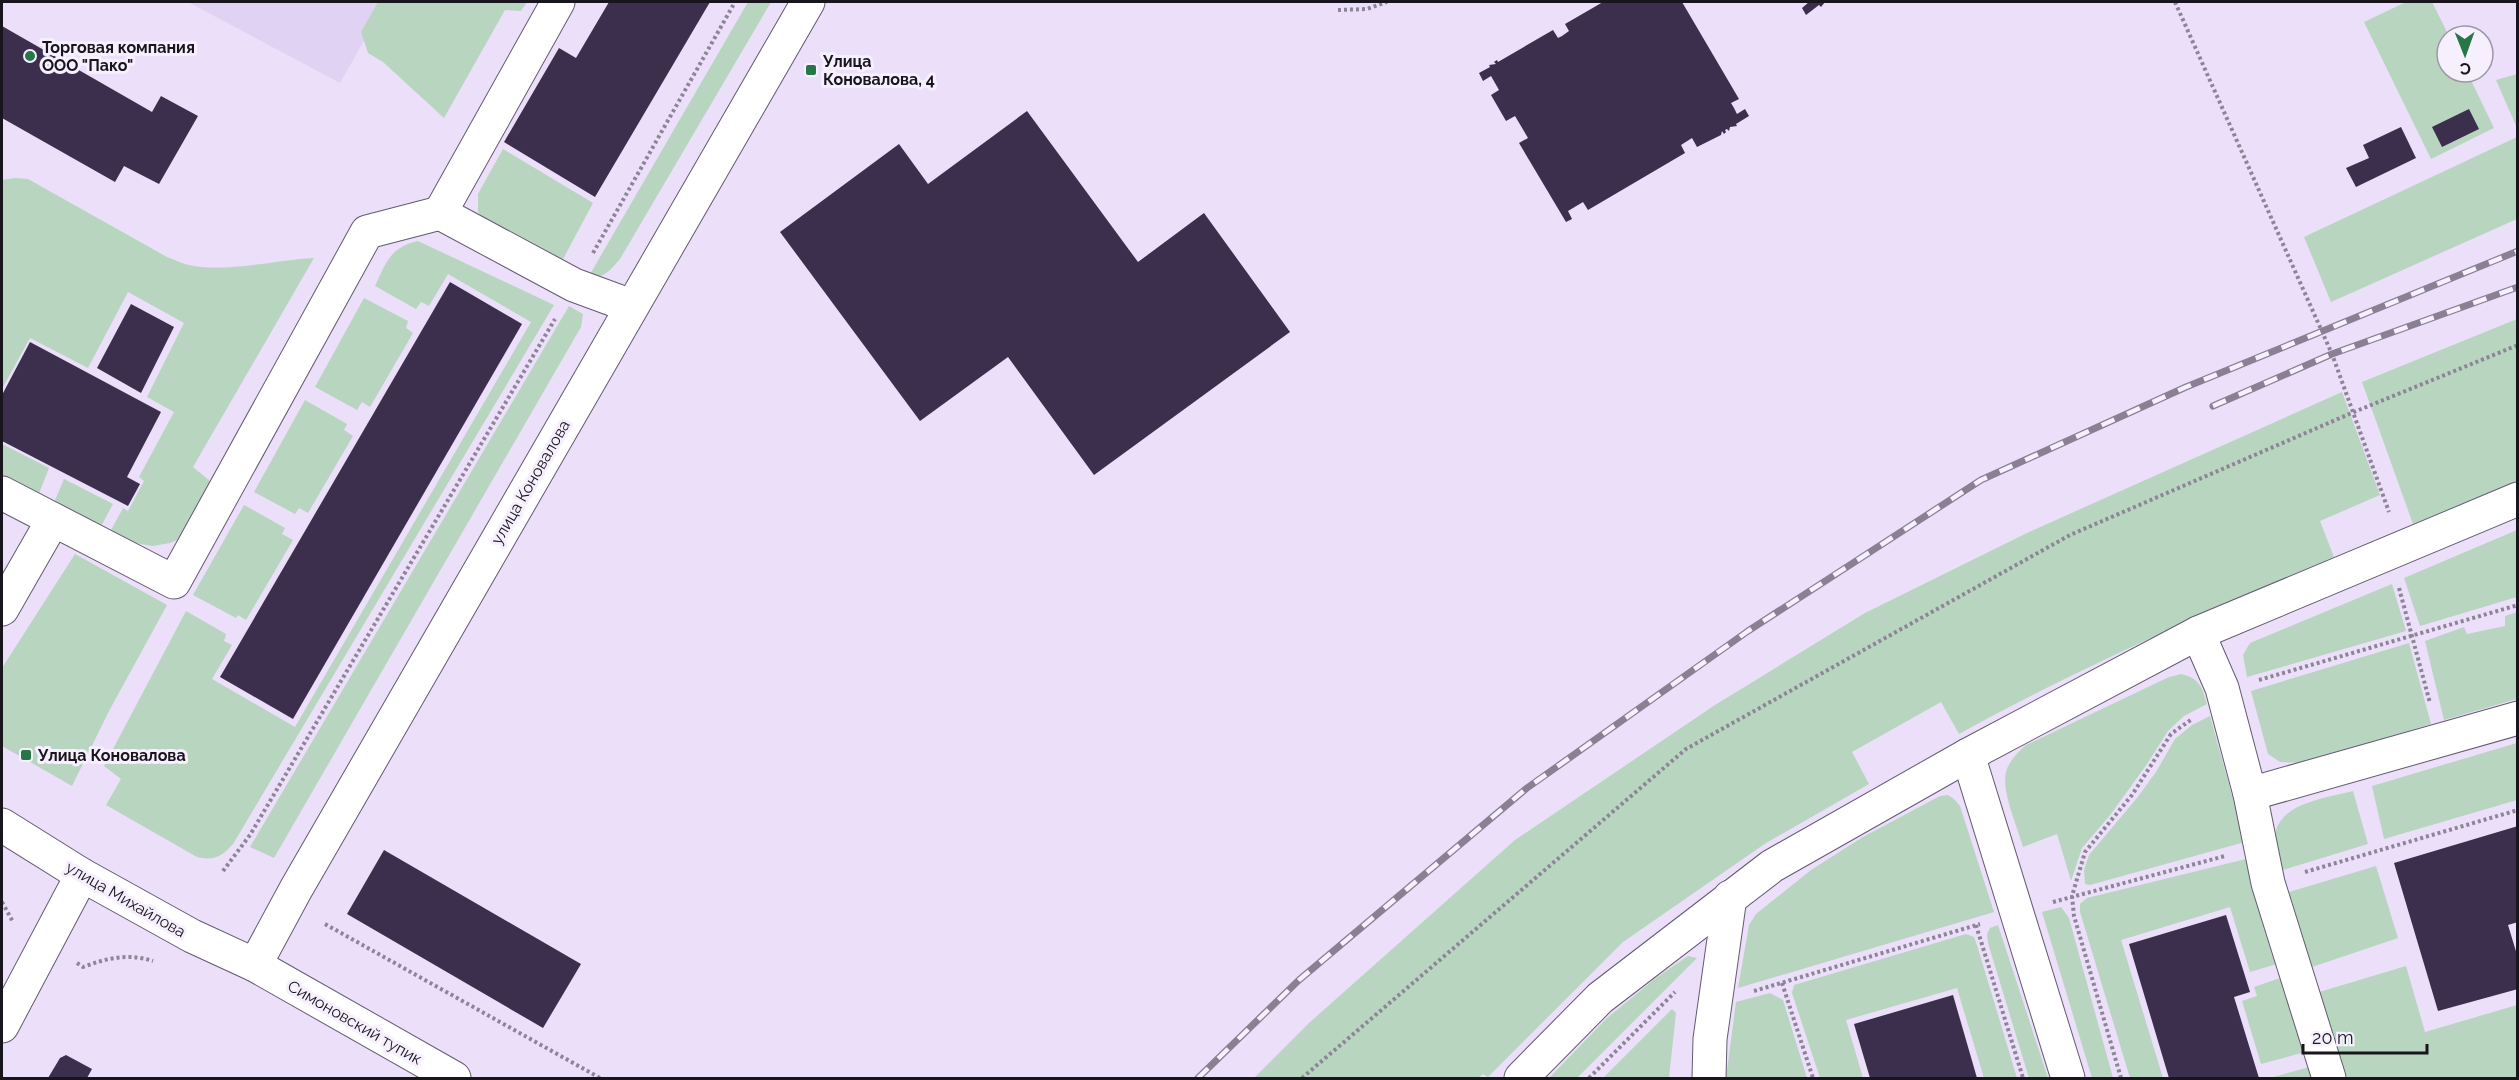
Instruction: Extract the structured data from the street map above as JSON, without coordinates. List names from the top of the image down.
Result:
{
  "streets": {
    "street": ["улица Коновалова", "улица Михайлова", "Симоновский тупик"]
  },
  "crossings": [
    ["улица Коновалова", "улица Михайлова"],
    ["улица Коновалова", "Симоновский тупик"],
    ["улица Михайлова", "Симоновский тупик"]
  ],
  "places": {
    "other": ["Торговая компания ООО \"Пако\""],
    "transit": ["Улица Коновалова, 4", "Улица Коновалова"]
  },
  "scale_bar": "20 m",
  "north": "bottom"
}
